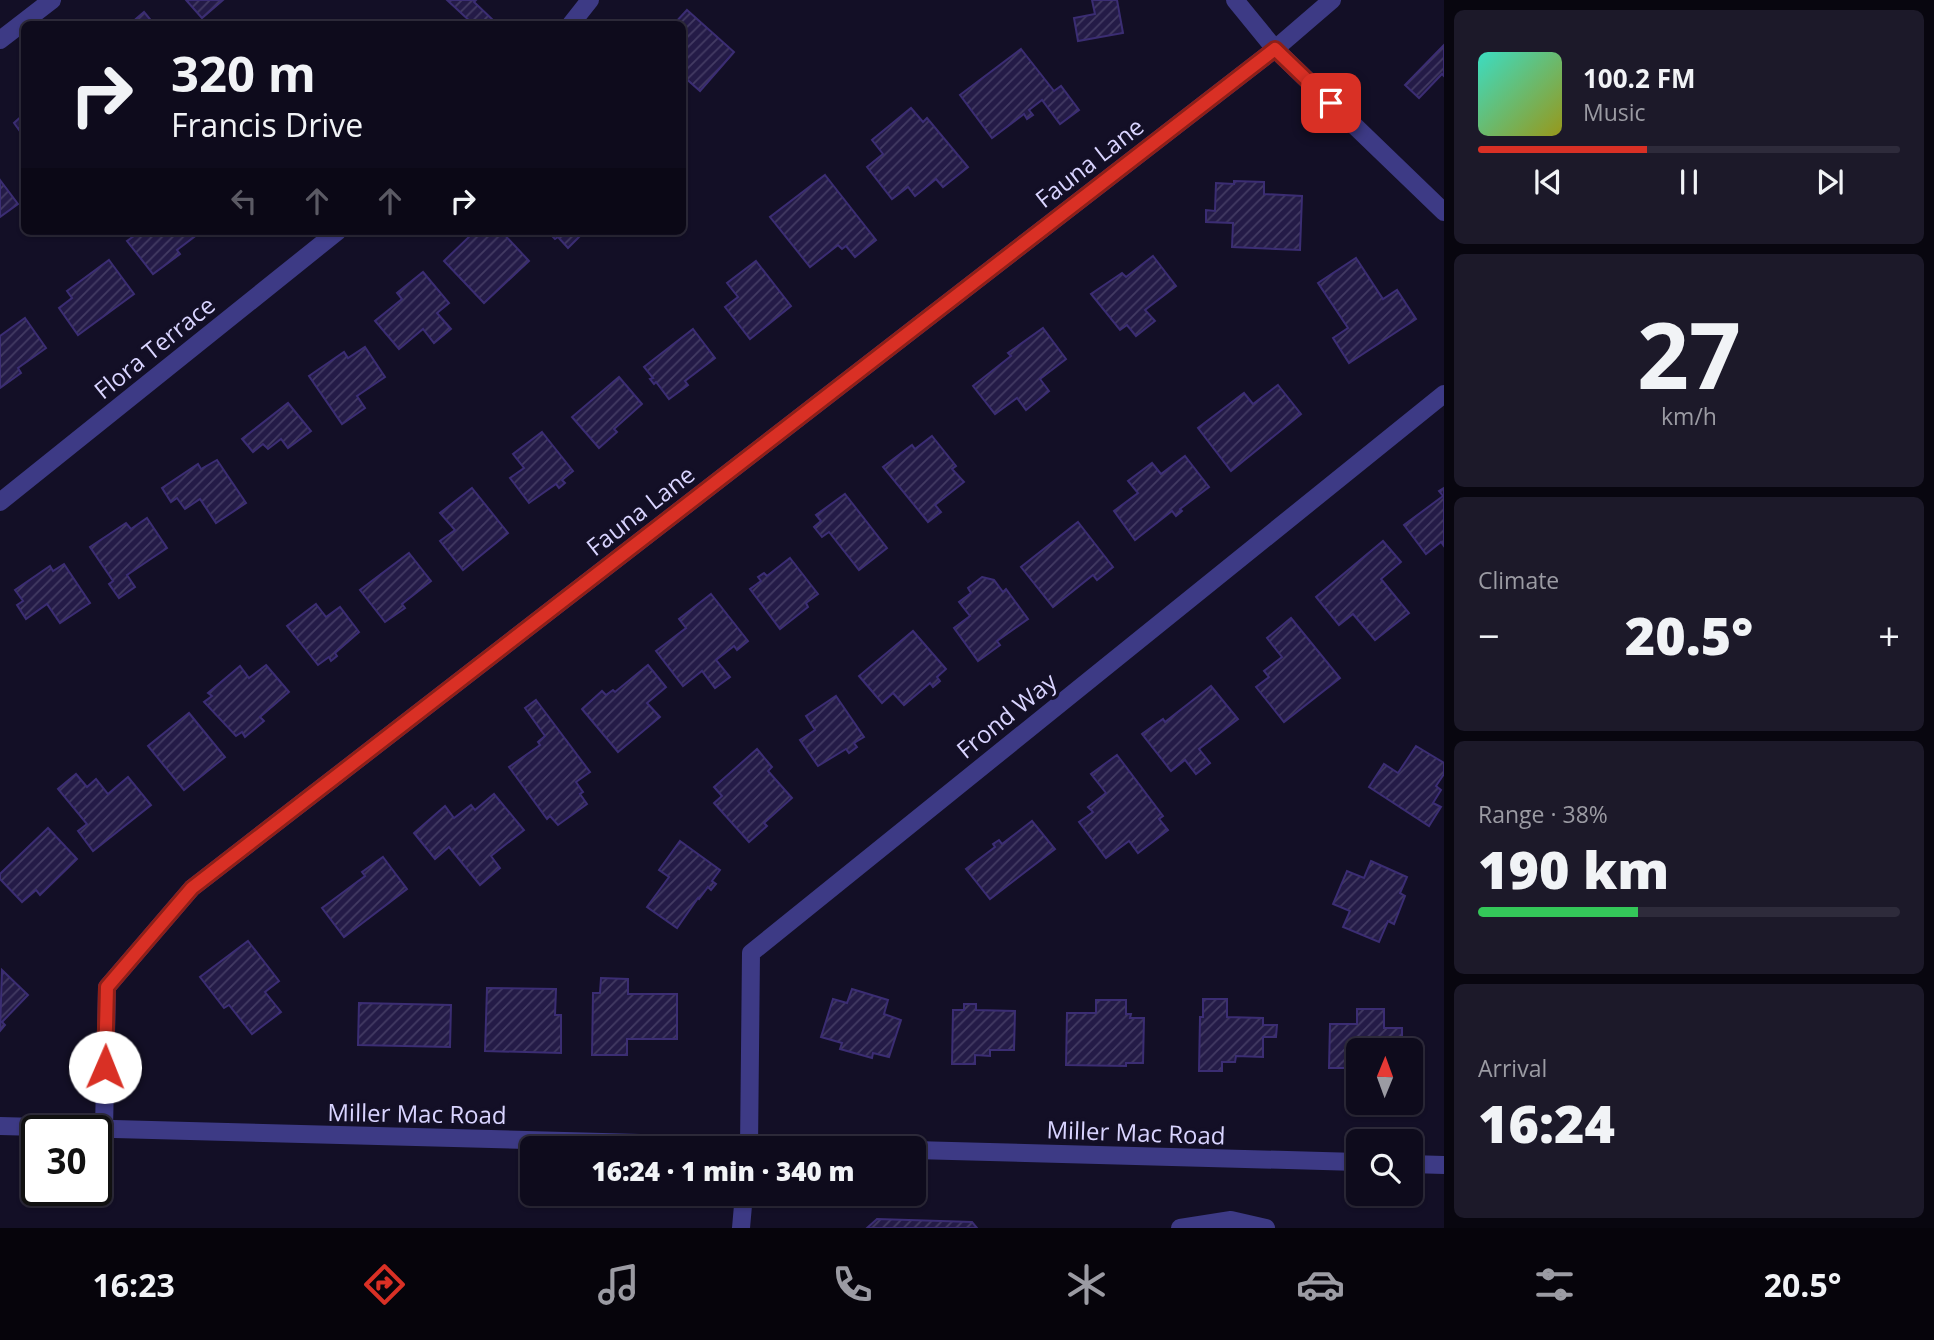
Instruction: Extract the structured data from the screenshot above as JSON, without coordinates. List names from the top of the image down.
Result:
{
  "streets": {
    "street": [
      "Fauna Lane",
      "Flora Terrace",
      "Frond Way",
      "Miller Mac Road"
    ]
  },
  "north": "top",
  "page": {
    "turn": ["320 m", "Francis Drive"],
    "song": ["100.2 FM", "Music"],
    "tile": [
      ["27", "km/h"],
      "Climate",
      ["Range · 38%", "190 km"],
      ["Arrival", "16:24"]
    ],
    "heat": ["−", "20.5°", "+"],
    "limit": "30",
    "trip": "16:24 · 1 min · 340 m",
    "tabs": ["16:23", "20.5°"]
  }
}
